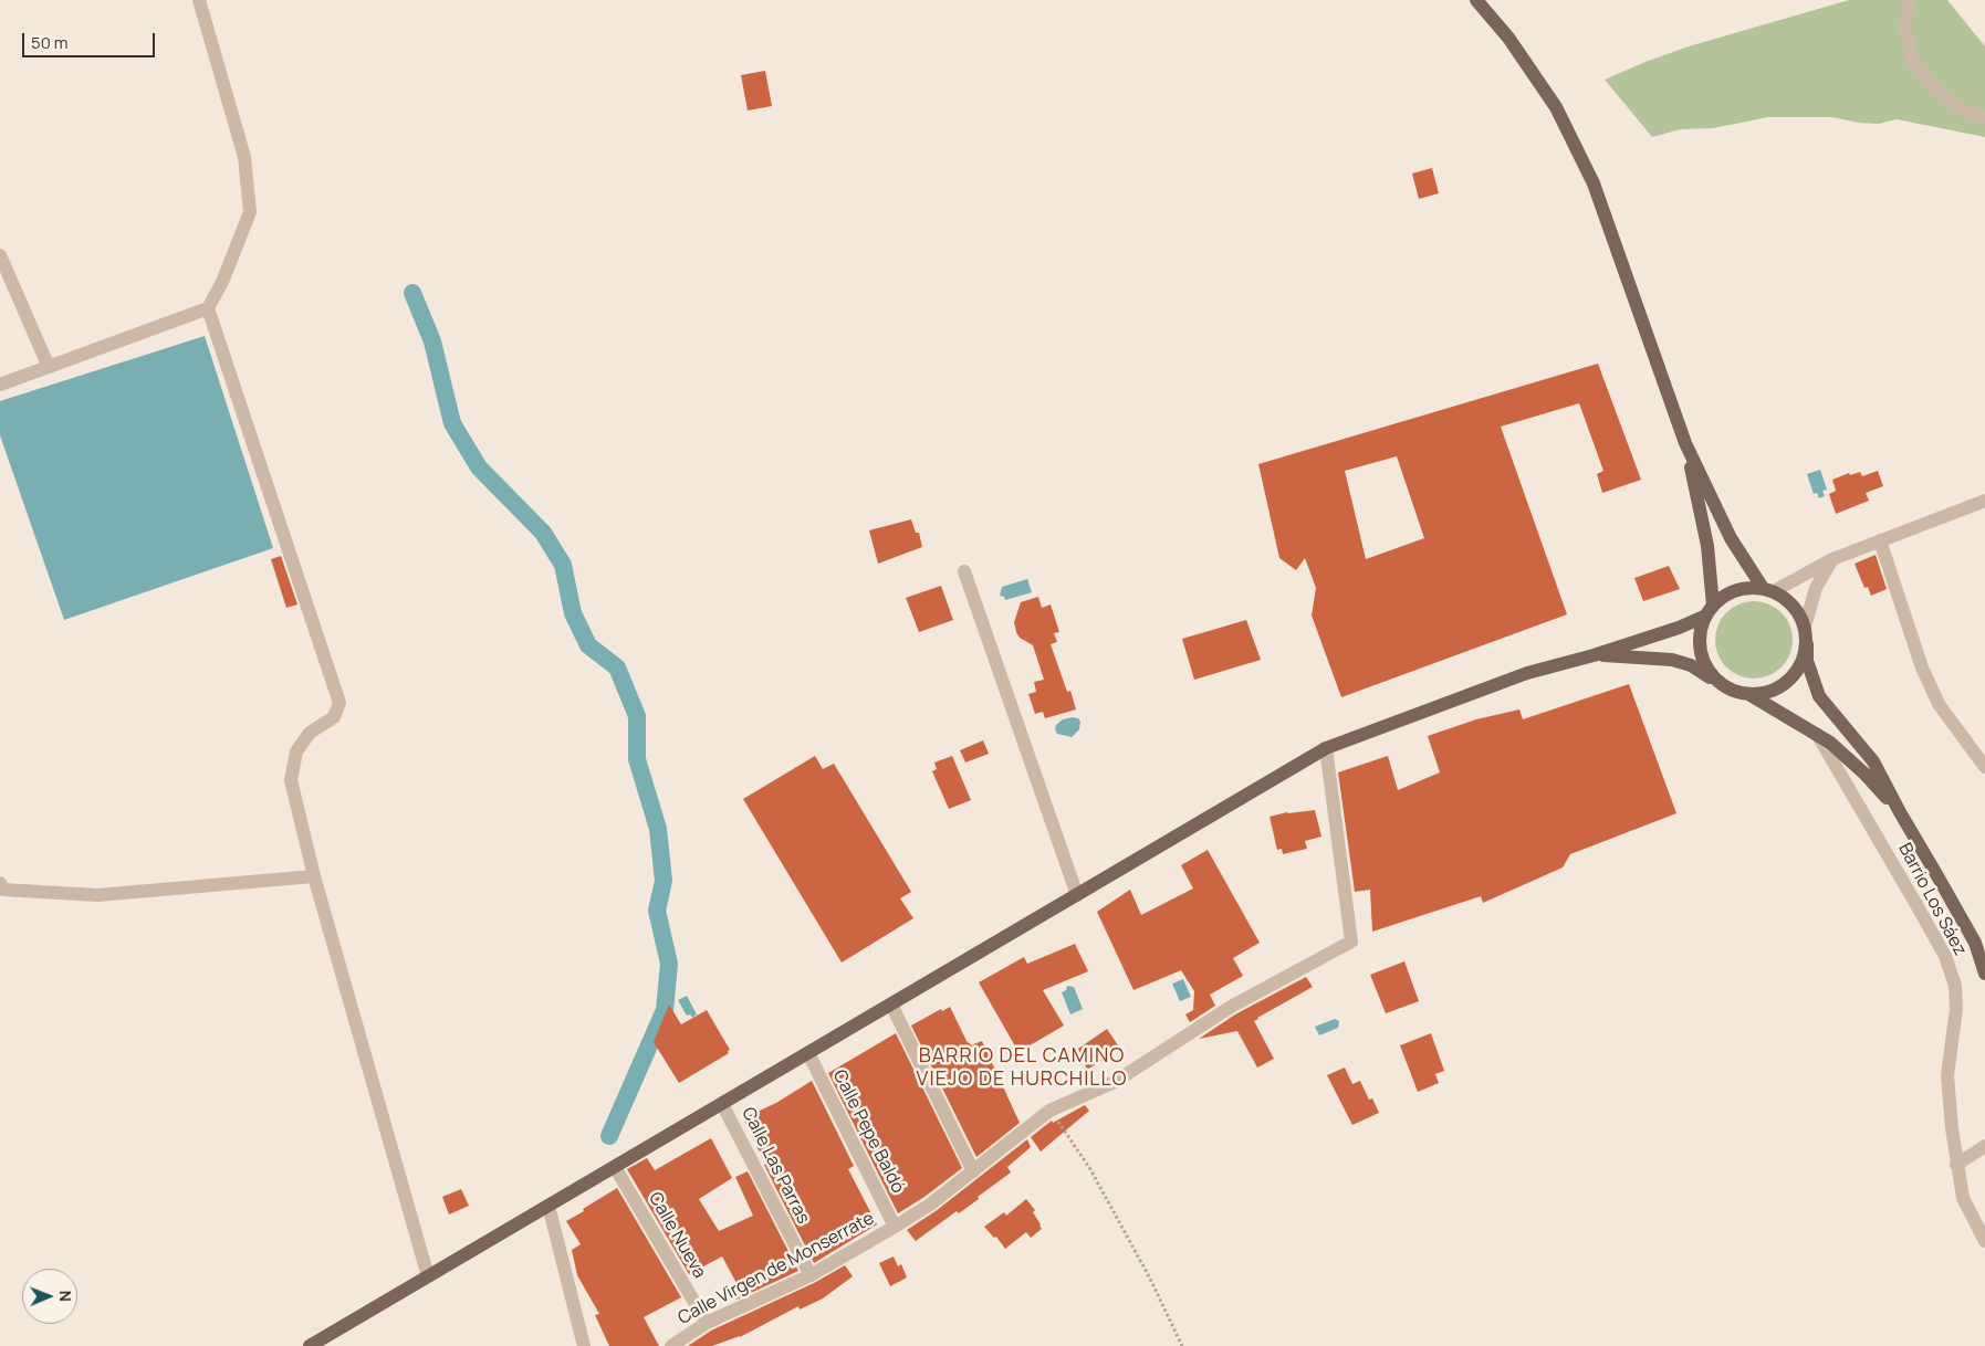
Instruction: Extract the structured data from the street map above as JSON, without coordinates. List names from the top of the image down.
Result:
{
  "streets": {
    "street": [
      "Barrio Los Sáez",
      "Calle Pepe Baldó",
      "Calle Las Parras",
      "Calle Nueva",
      "Calle Virgen de Monserrate"
    ]
  },
  "crossings": [
    ["Calle Pepe Baldó", "Calle Virgen de Monserrate"],
    ["Calle Las Parras", "Calle Virgen de Monserrate"],
    ["Calle Nueva", "Calle Virgen de Monserrate"]
  ],
  "districts": ["BARRIO DEL CAMINO VIEJO DE HURCHILLO"],
  "scale_bar": "50 m",
  "north": "right"
}
